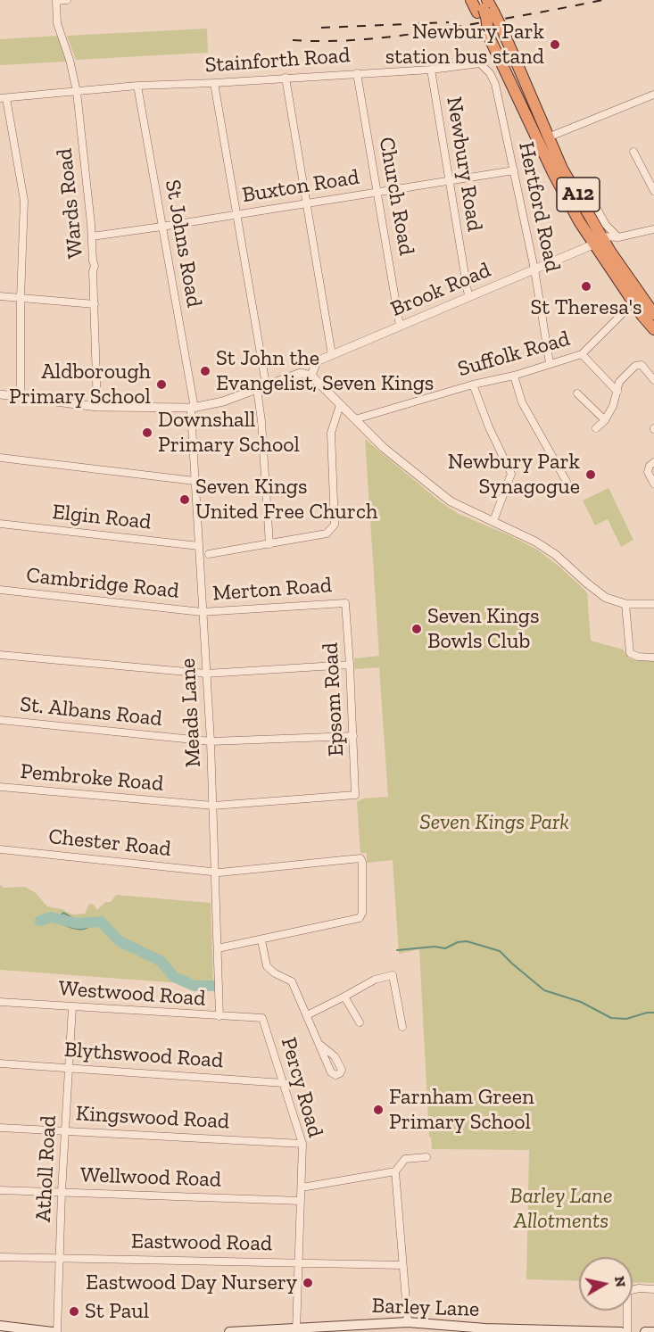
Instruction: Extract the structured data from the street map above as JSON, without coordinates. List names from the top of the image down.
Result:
{
  "streets": {
    "highway": ["A12"],
    "main road": ["Barley Lane"],
    "street": [
      "Stainforth Road",
      "Newbury Road",
      "Buxton Road",
      "Church Road",
      "Wards Road",
      "Hertford Road",
      "St Johns Road",
      "Brook Road",
      "Suffolk Road",
      "Elgin Road",
      "Cambridge Road",
      "Merton Road",
      "Epsom Road",
      "St. Albans Road",
      "Meads Lane",
      "Pembroke Road",
      "Chester Road",
      "Westwood Road",
      "Blythswood Road",
      "Percy Road",
      "Kingswood Road",
      "Atholl Road",
      "Wellwood Road",
      "Eastwood Road"
    ]
  },
  "crossings": [
    ["Stainforth Road", "Newbury Road"],
    ["Stainforth Road", "Church Road"],
    ["Stainforth Road", "Wards Road"],
    ["Stainforth Road", "Hertford Road"],
    ["Stainforth Road", "St Johns Road"],
    ["Newbury Road", "Buxton Road"],
    ["Newbury Road", "Brook Road"],
    ["Buxton Road", "Church Road"],
    ["Buxton Road", "Wards Road"],
    ["Buxton Road", "Hertford Road"],
    ["Buxton Road", "St Johns Road"],
    ["A12", "Brook Road"],
    ["A12", "Suffolk Road"],
    ["Church Road", "Brook Road"],
    ["Hertford Road", "Brook Road"],
    ["Hertford Road", "Suffolk Road"],
    ["St Johns Road", "Meads Lane"],
    ["Elgin Road", "Meads Lane"],
    ["Cambridge Road", "Merton Road"],
    ["Cambridge Road", "Meads Lane"],
    ["Merton Road", "Epsom Road"],
    ["Merton Road", "Meads Lane"],
    ["Epsom Road", "St. Albans Road"],
    ["Epsom Road", "Pembroke Road"],
    ["St. Albans Road", "Meads Lane"],
    ["Meads Lane", "Pembroke Road"],
    ["Meads Lane", "Chester Road"],
    ["Meads Lane", "Westwood Road"],
    ["Westwood Road", "Percy Road"],
    ["Westwood Road", "Atholl Road"],
    ["Blythswood Road", "Percy Road"],
    ["Blythswood Road", "Atholl Road"],
    ["Percy Road", "Kingswood Road"],
    ["Percy Road", "Wellwood Road"],
    ["Percy Road", "Eastwood Road"],
    ["Percy Road", "Barley Lane"],
    ["Kingswood Road", "Atholl Road"],
    ["Atholl Road", "Wellwood Road"],
    ["Atholl Road", "Eastwood Road"]
  ],
  "parks": ["Seven Kings Park", "Barley Lane Allotments"],
  "places": [
    "Newbury Park station bus stand",
    "St Theresa's",
    "St John the Evangelist, Seven Kings",
    "Aldborough Primary School",
    "Downshall Primary School",
    "Newbury Park Synagogue",
    "Seven Kings United Free Church",
    "Seven Kings Bowls Club",
    "Farnham Green Primary School",
    "Eastwood Day Nursery",
    "St Paul"
  ],
  "north": "right"
}
